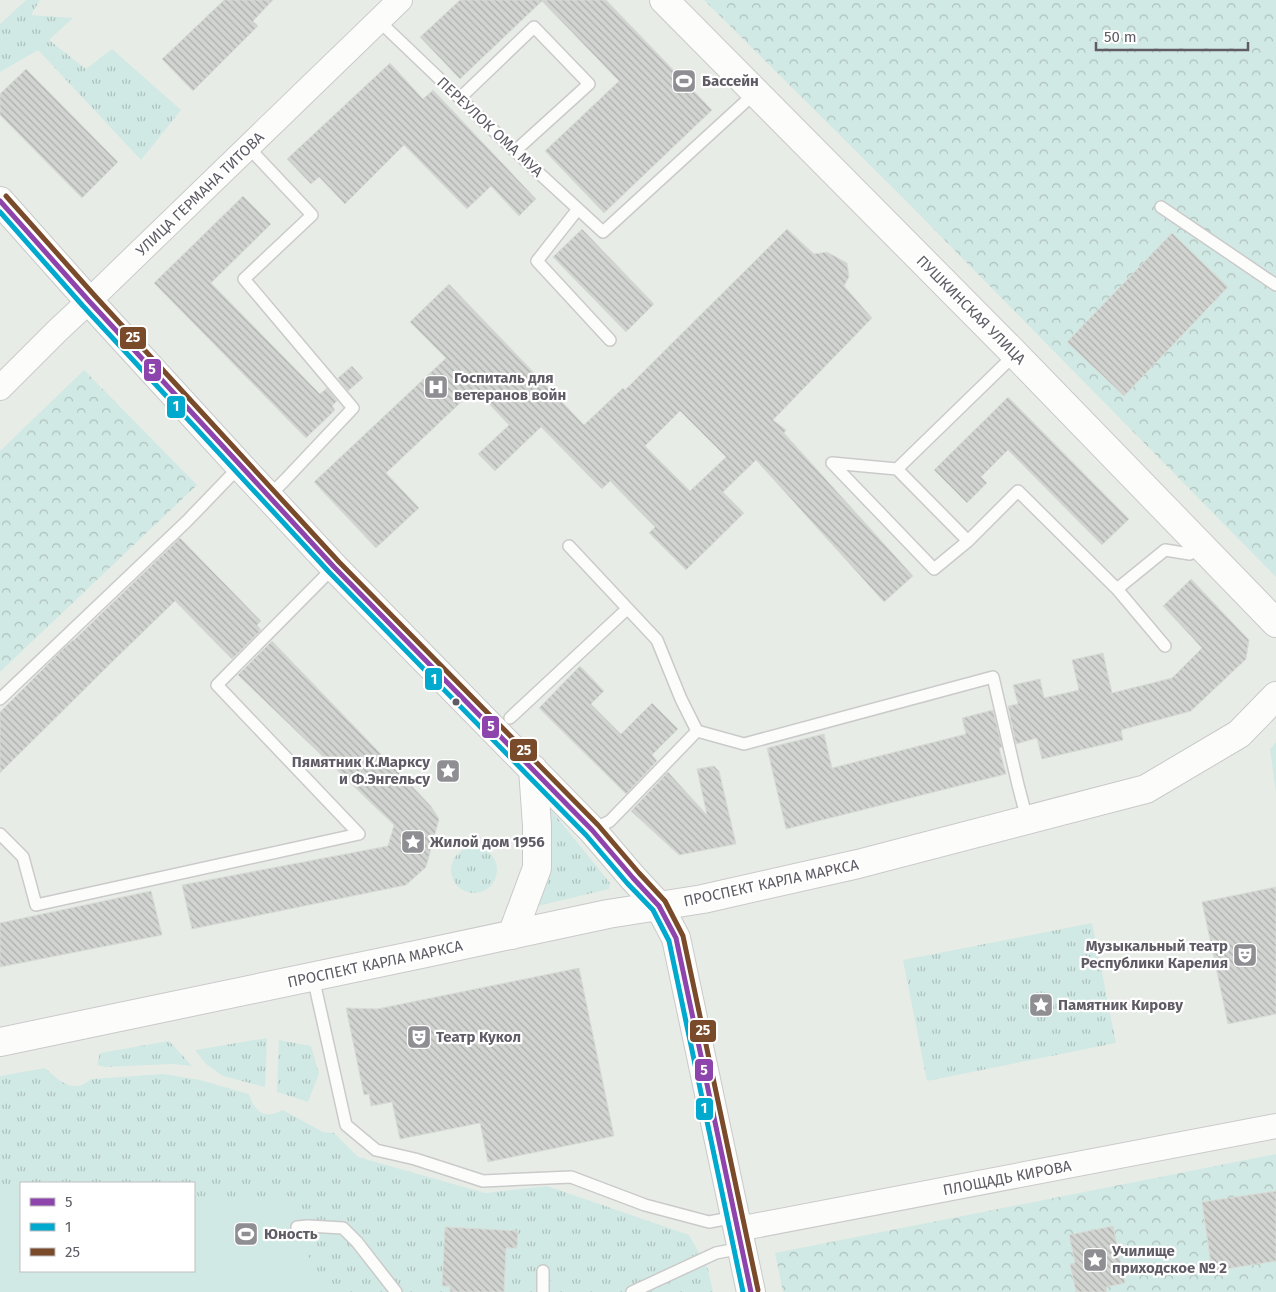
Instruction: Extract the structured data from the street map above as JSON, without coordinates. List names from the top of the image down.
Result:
{
  "streets": {
    "main road": ["ПУШКИНСКАЯ УЛИЦА", "ПРОСПЕКТ КАРЛА МАРКСА"],
    "street": ["УЛИЦА ГЕРМАНА ТИТОВА", "ПЛОЩАДЬ КИРОВА"],
    "lane": ["ПЕРЕУЛОК ОМА МУА"]
  },
  "crossings": [
    ["ПЕРЕУЛОК ОМА МУА", "УЛИЦА ГЕРМАНА ТИТОВА"],
    ["ПЕРЕУЛОК ОМА МУА", "ПУШКИНСКАЯ УЛИЦА"]
  ],
  "places": {
    "sports": ["Бассейн", "Юность"],
    "hospital": ["Госпиталь для ветеранов войн"],
    "place": [
      "Пямятник К.Марксу и Ф.Энгельсу",
      "Жилой дом 1956",
      "Памятник Кирову",
      "Училище приходское № 2"
    ],
    "theatre": ["Музыкальный театр Республики Карелия", "Театр Кукол"]
  },
  "lines": ["transit line 25", "transit line 5", "transit line 1"],
  "legend": ["5", "1", "25"],
  "scale_bar": "50 m"
}
